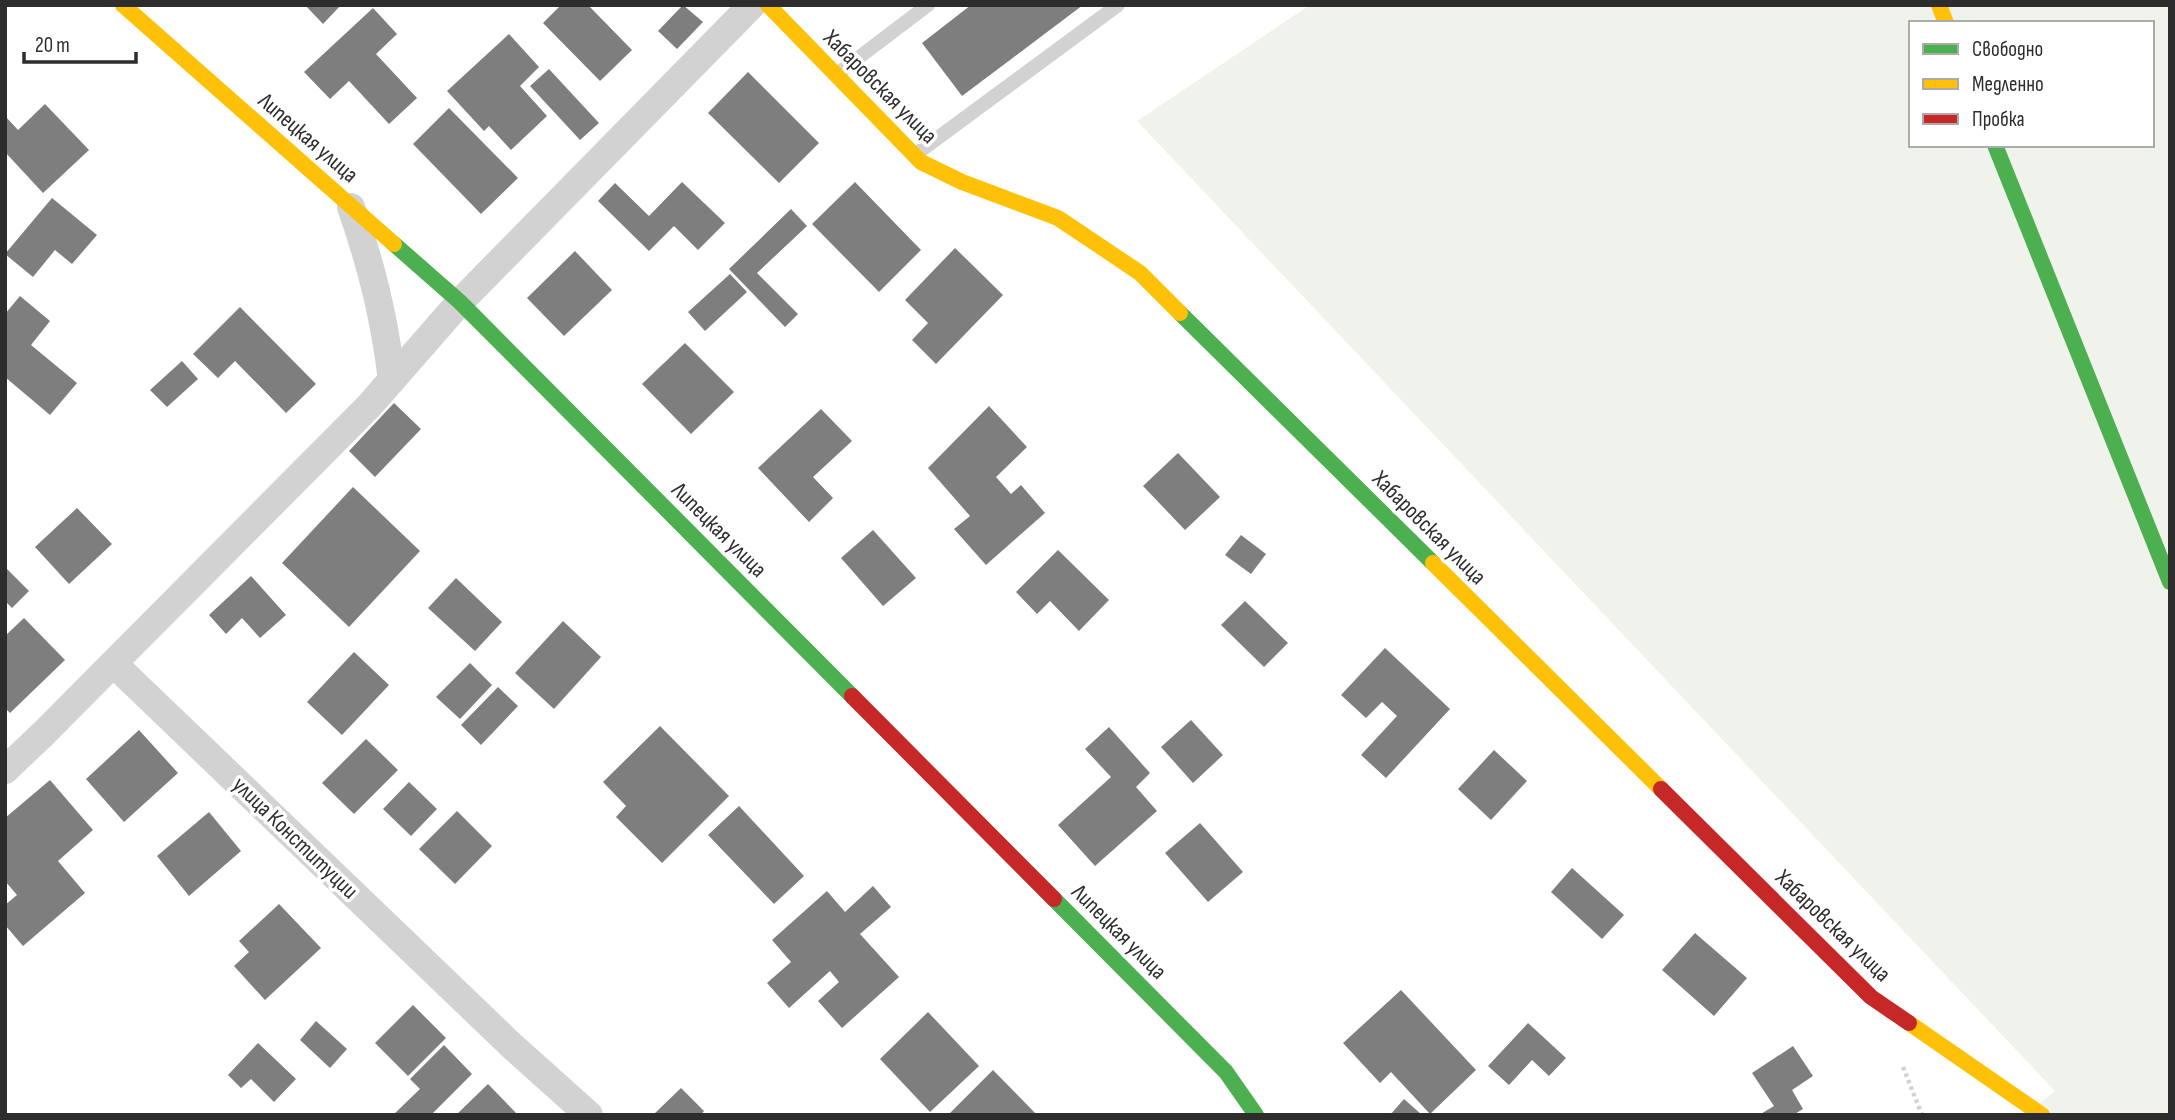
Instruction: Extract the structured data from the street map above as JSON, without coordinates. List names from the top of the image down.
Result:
{
  "streets": {
    "street": ["Хабаровская улица", "Липецкая улица", "улица Конституции"]
  },
  "legend": ["Свободно", "Медленно", "Пробка"],
  "scale_bar": "20 m"
}
